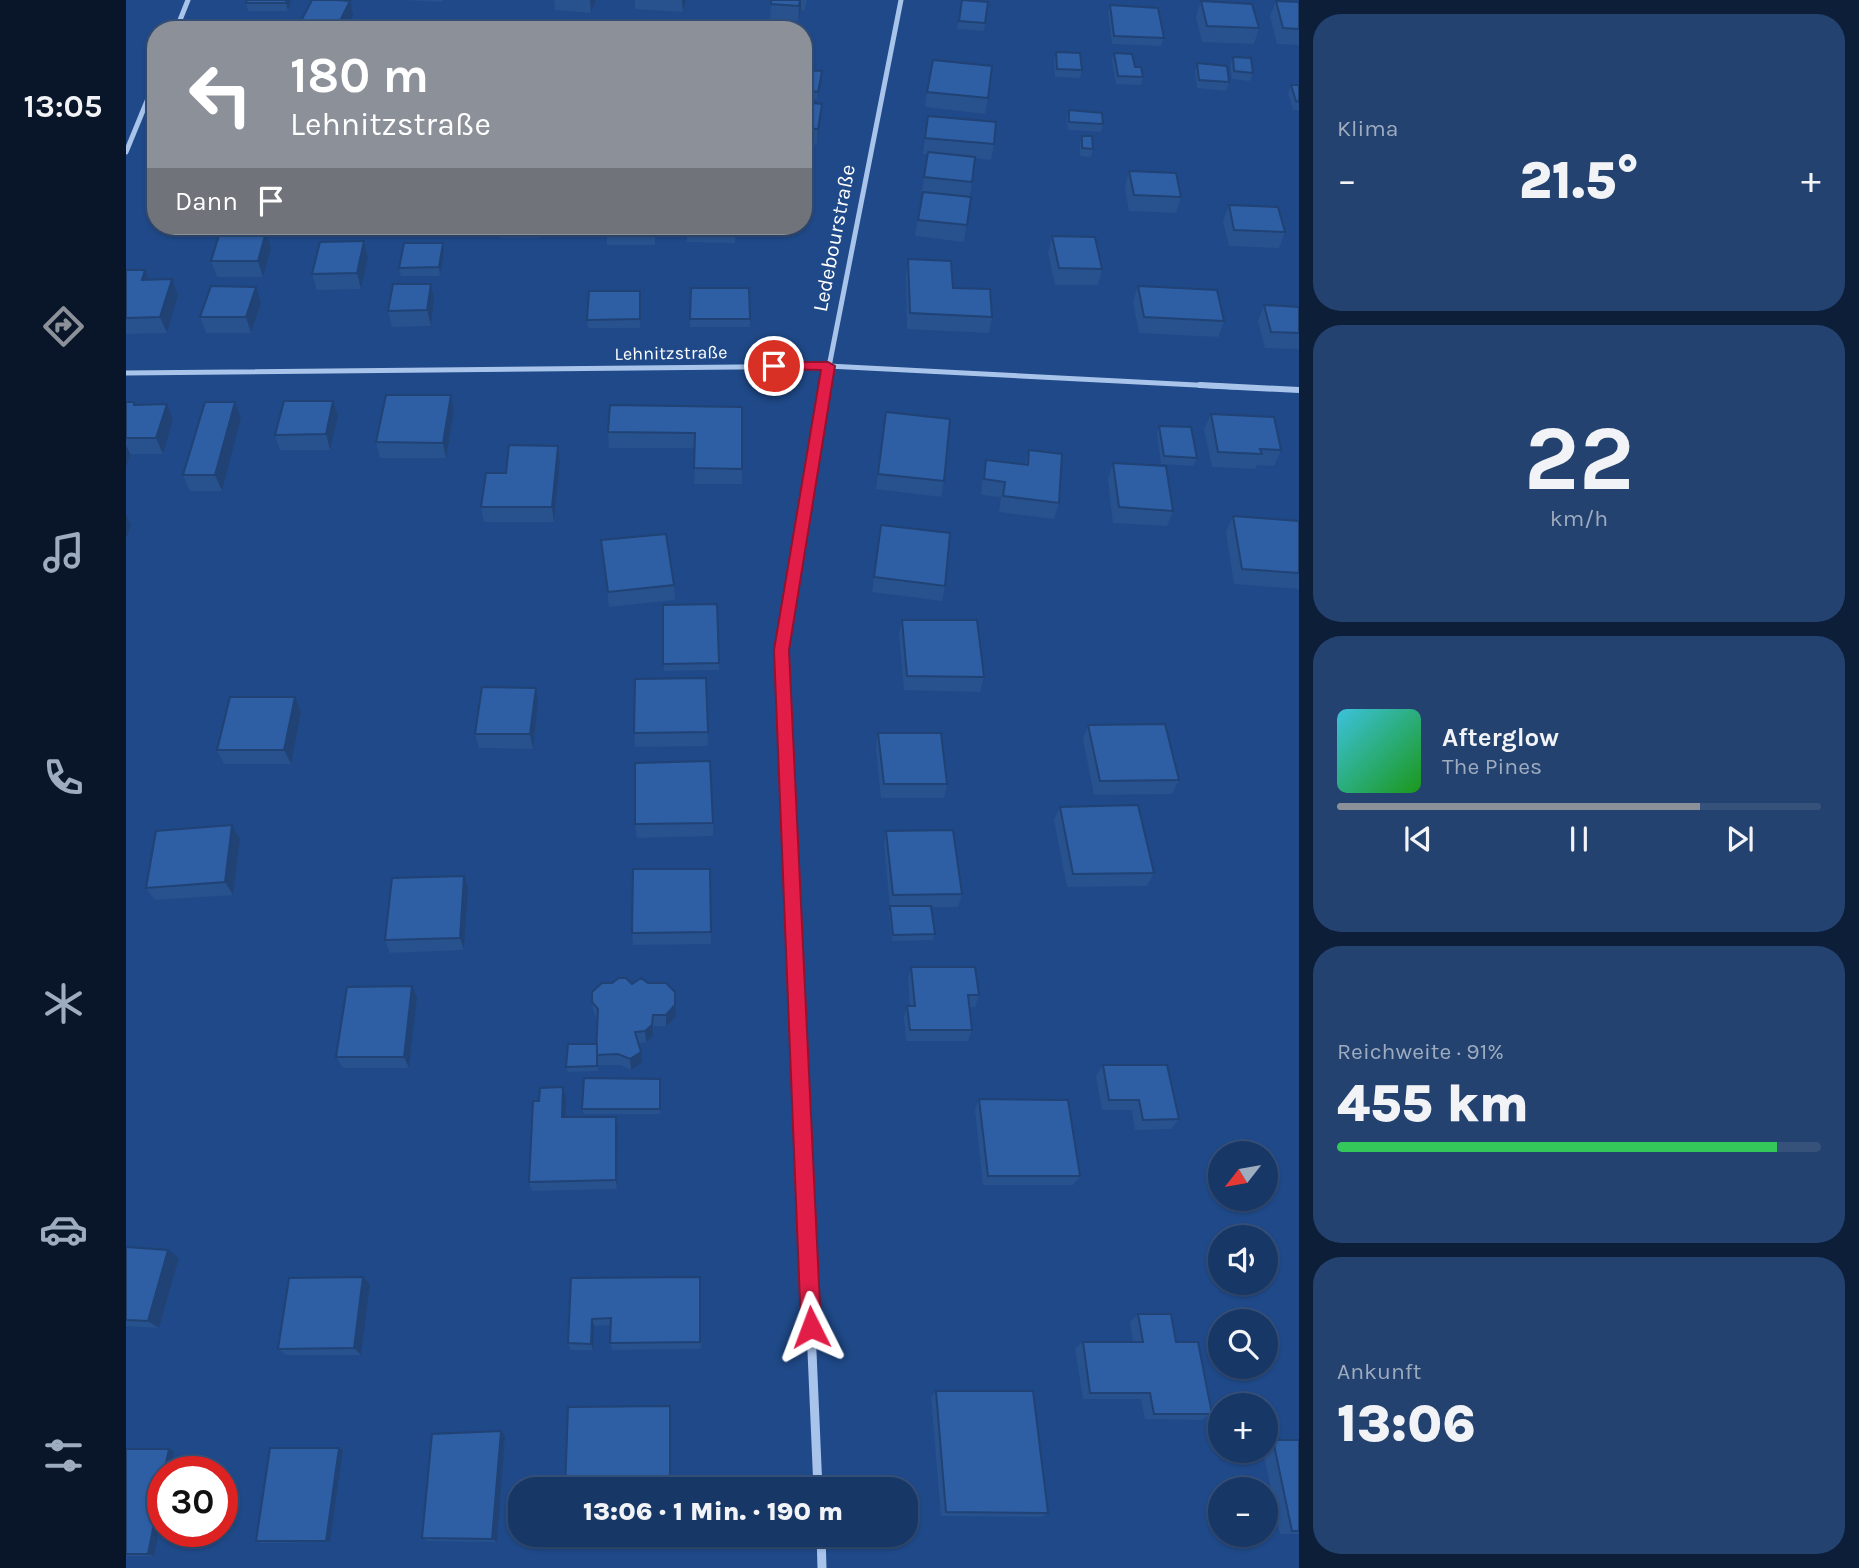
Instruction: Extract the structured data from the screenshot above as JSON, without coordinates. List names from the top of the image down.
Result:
{
  "streets": {
    "street": ["Ledebourstraße", "Lehnitzstraße"]
  },
  "crossings": [
    ["Ledebourstraße", "Lehnitzstraße"]
  ],
  "north": "bottom left",
  "page": {
    "tabs": "13:05",
    "tile": [
      "Klima",
      ["22", "km/h"],
      ["Reichweite · 91%", "455 km"],
      ["Ankunft", "13:06"]
    ],
    "turn": ["180 m", "Lehnitzstraße"],
    "heat": ["−", "21.5°", "+"],
    "then": "Dann",
    "song": ["Afterglow", "The Pines"],
    "map_buttons": ["+", "−"],
    "limit": "30",
    "trip": "13:06 · 1 Min. · 190 m"
  }
}
